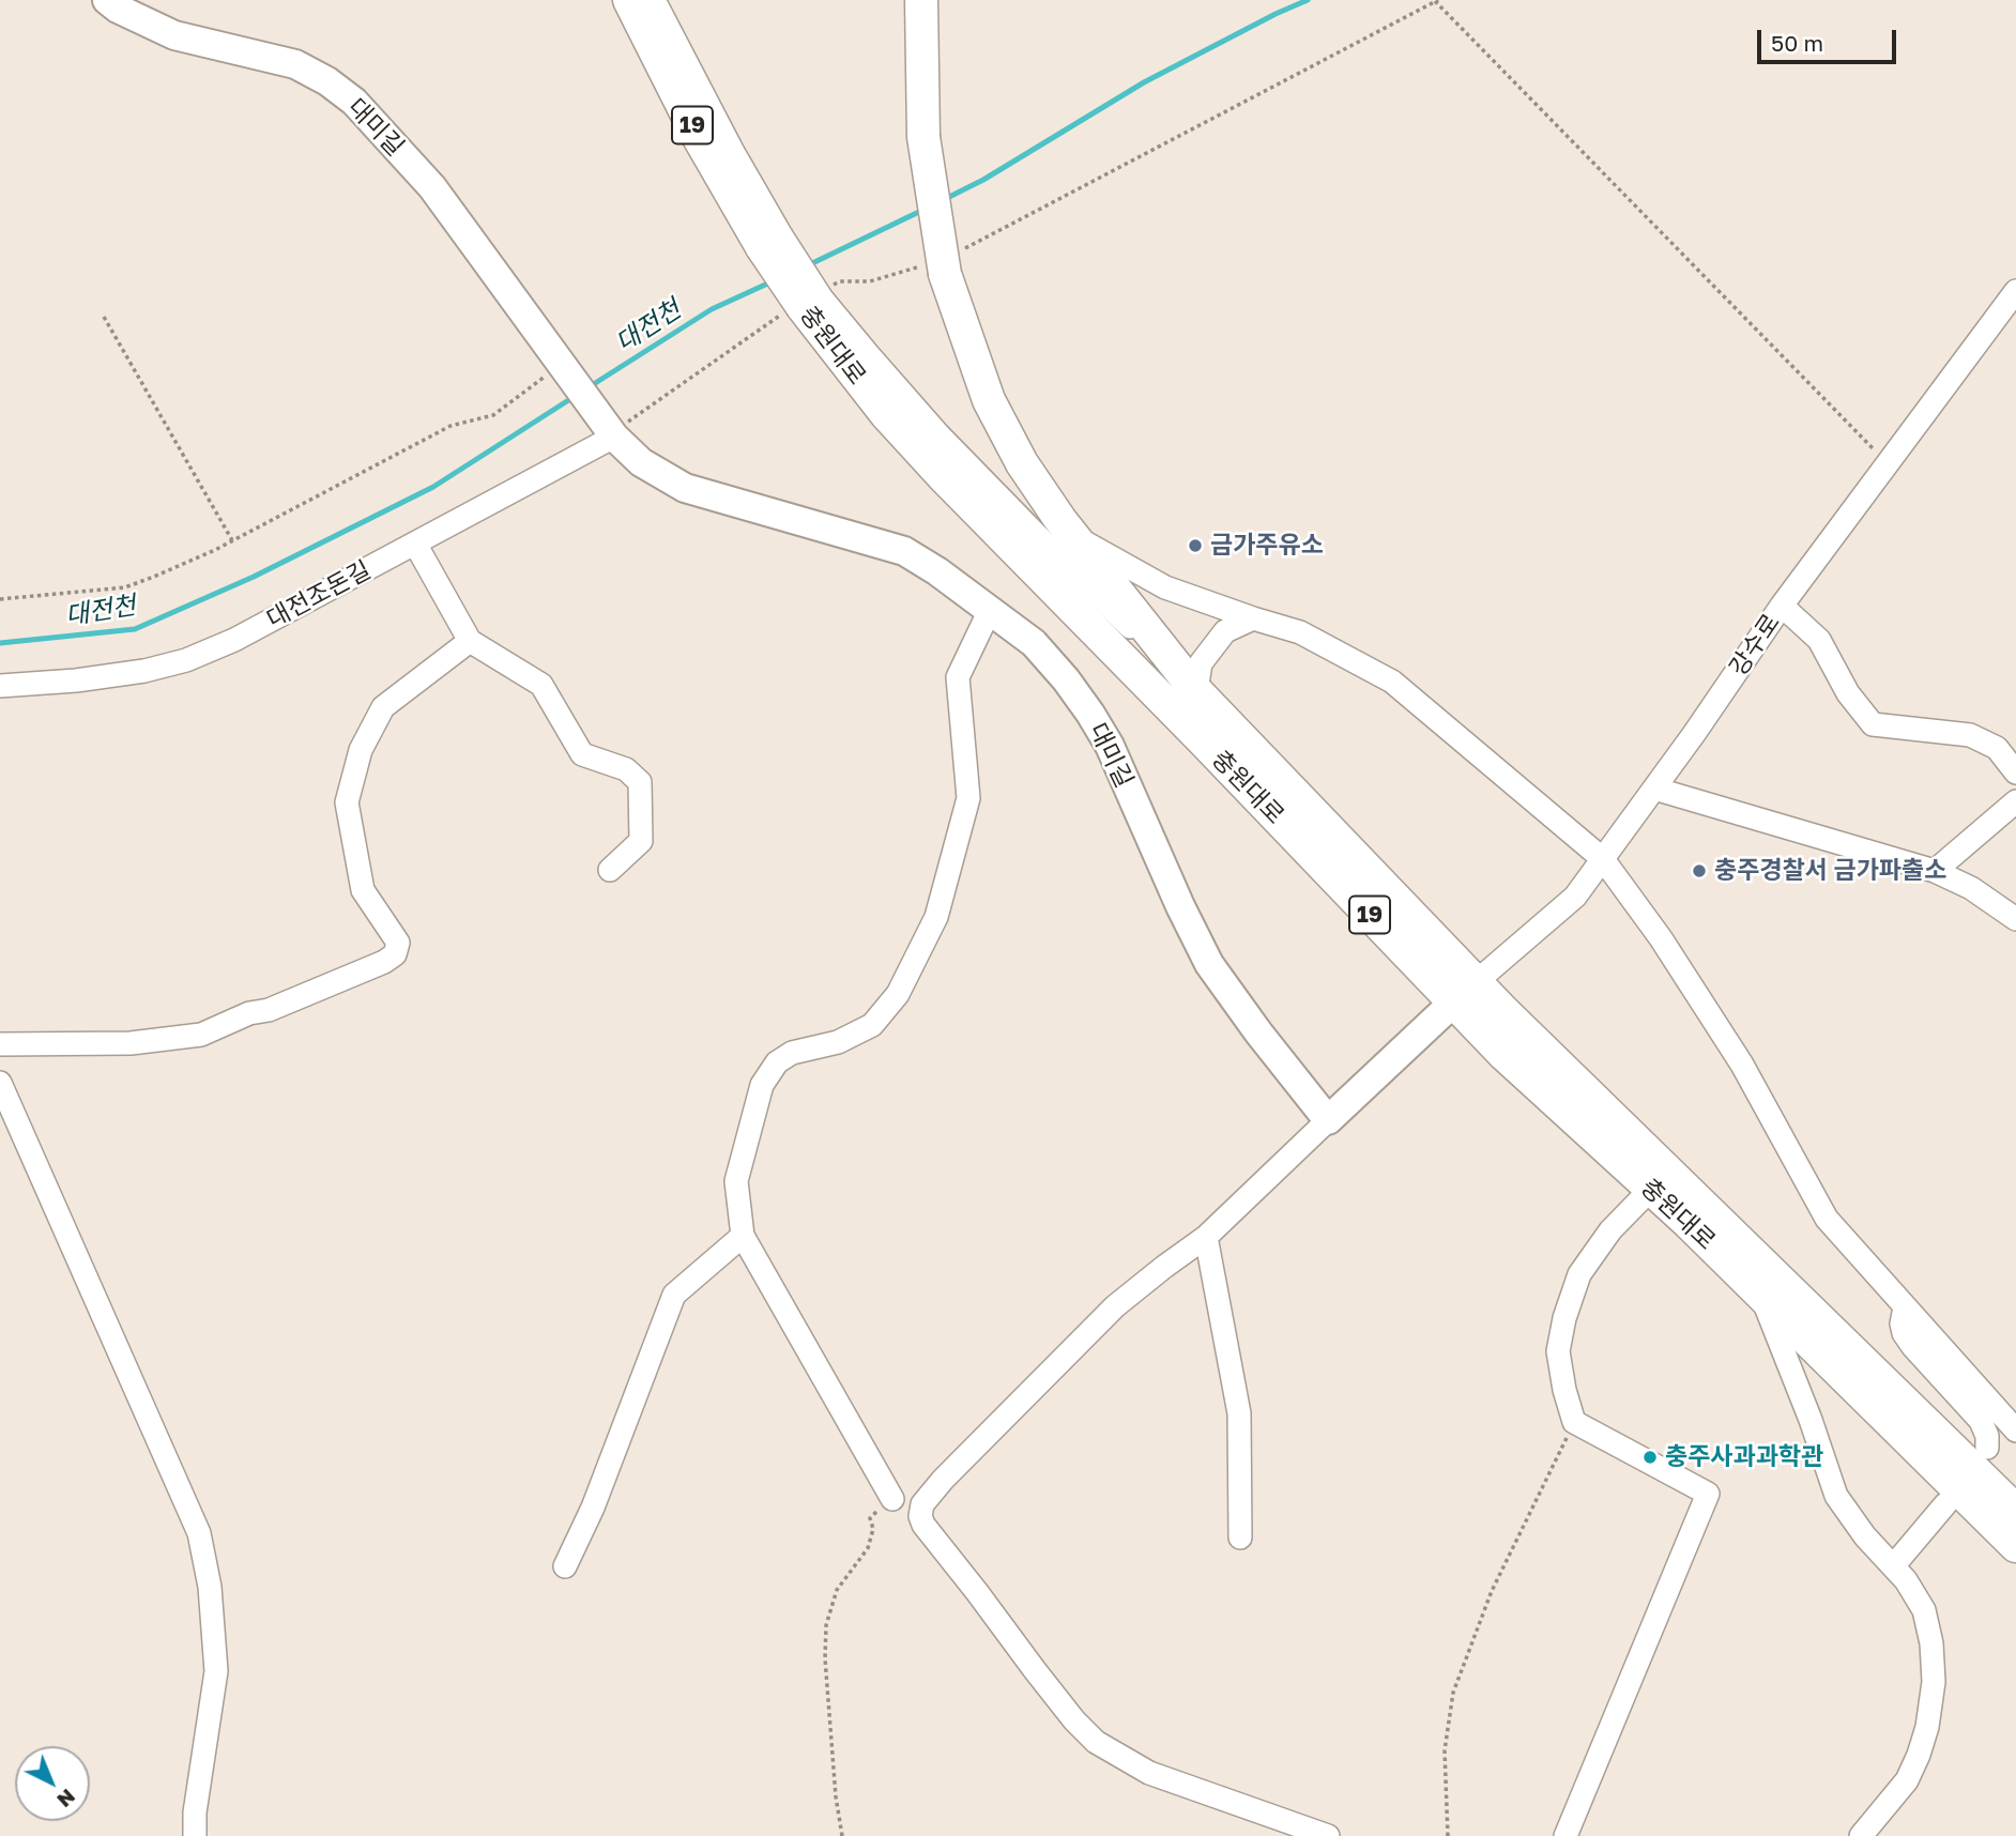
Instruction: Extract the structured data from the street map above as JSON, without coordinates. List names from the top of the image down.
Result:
{
  "streets": {
    "highway": ["19", "충원대로"],
    "main road": ["대미길"],
    "street": ["대전조돈길", "강수로"]
  },
  "crossings": [
    ["19", "충원대로"],
    ["대미길", "대전조돈길"],
    ["충원대로", "강수로"]
  ],
  "water": ["대전천"],
  "places": ["금가주유소", "충주경찰서 금가파출소", "충주사과과학관"],
  "scale_bar": "50 m",
  "north": "bottom right"
}
